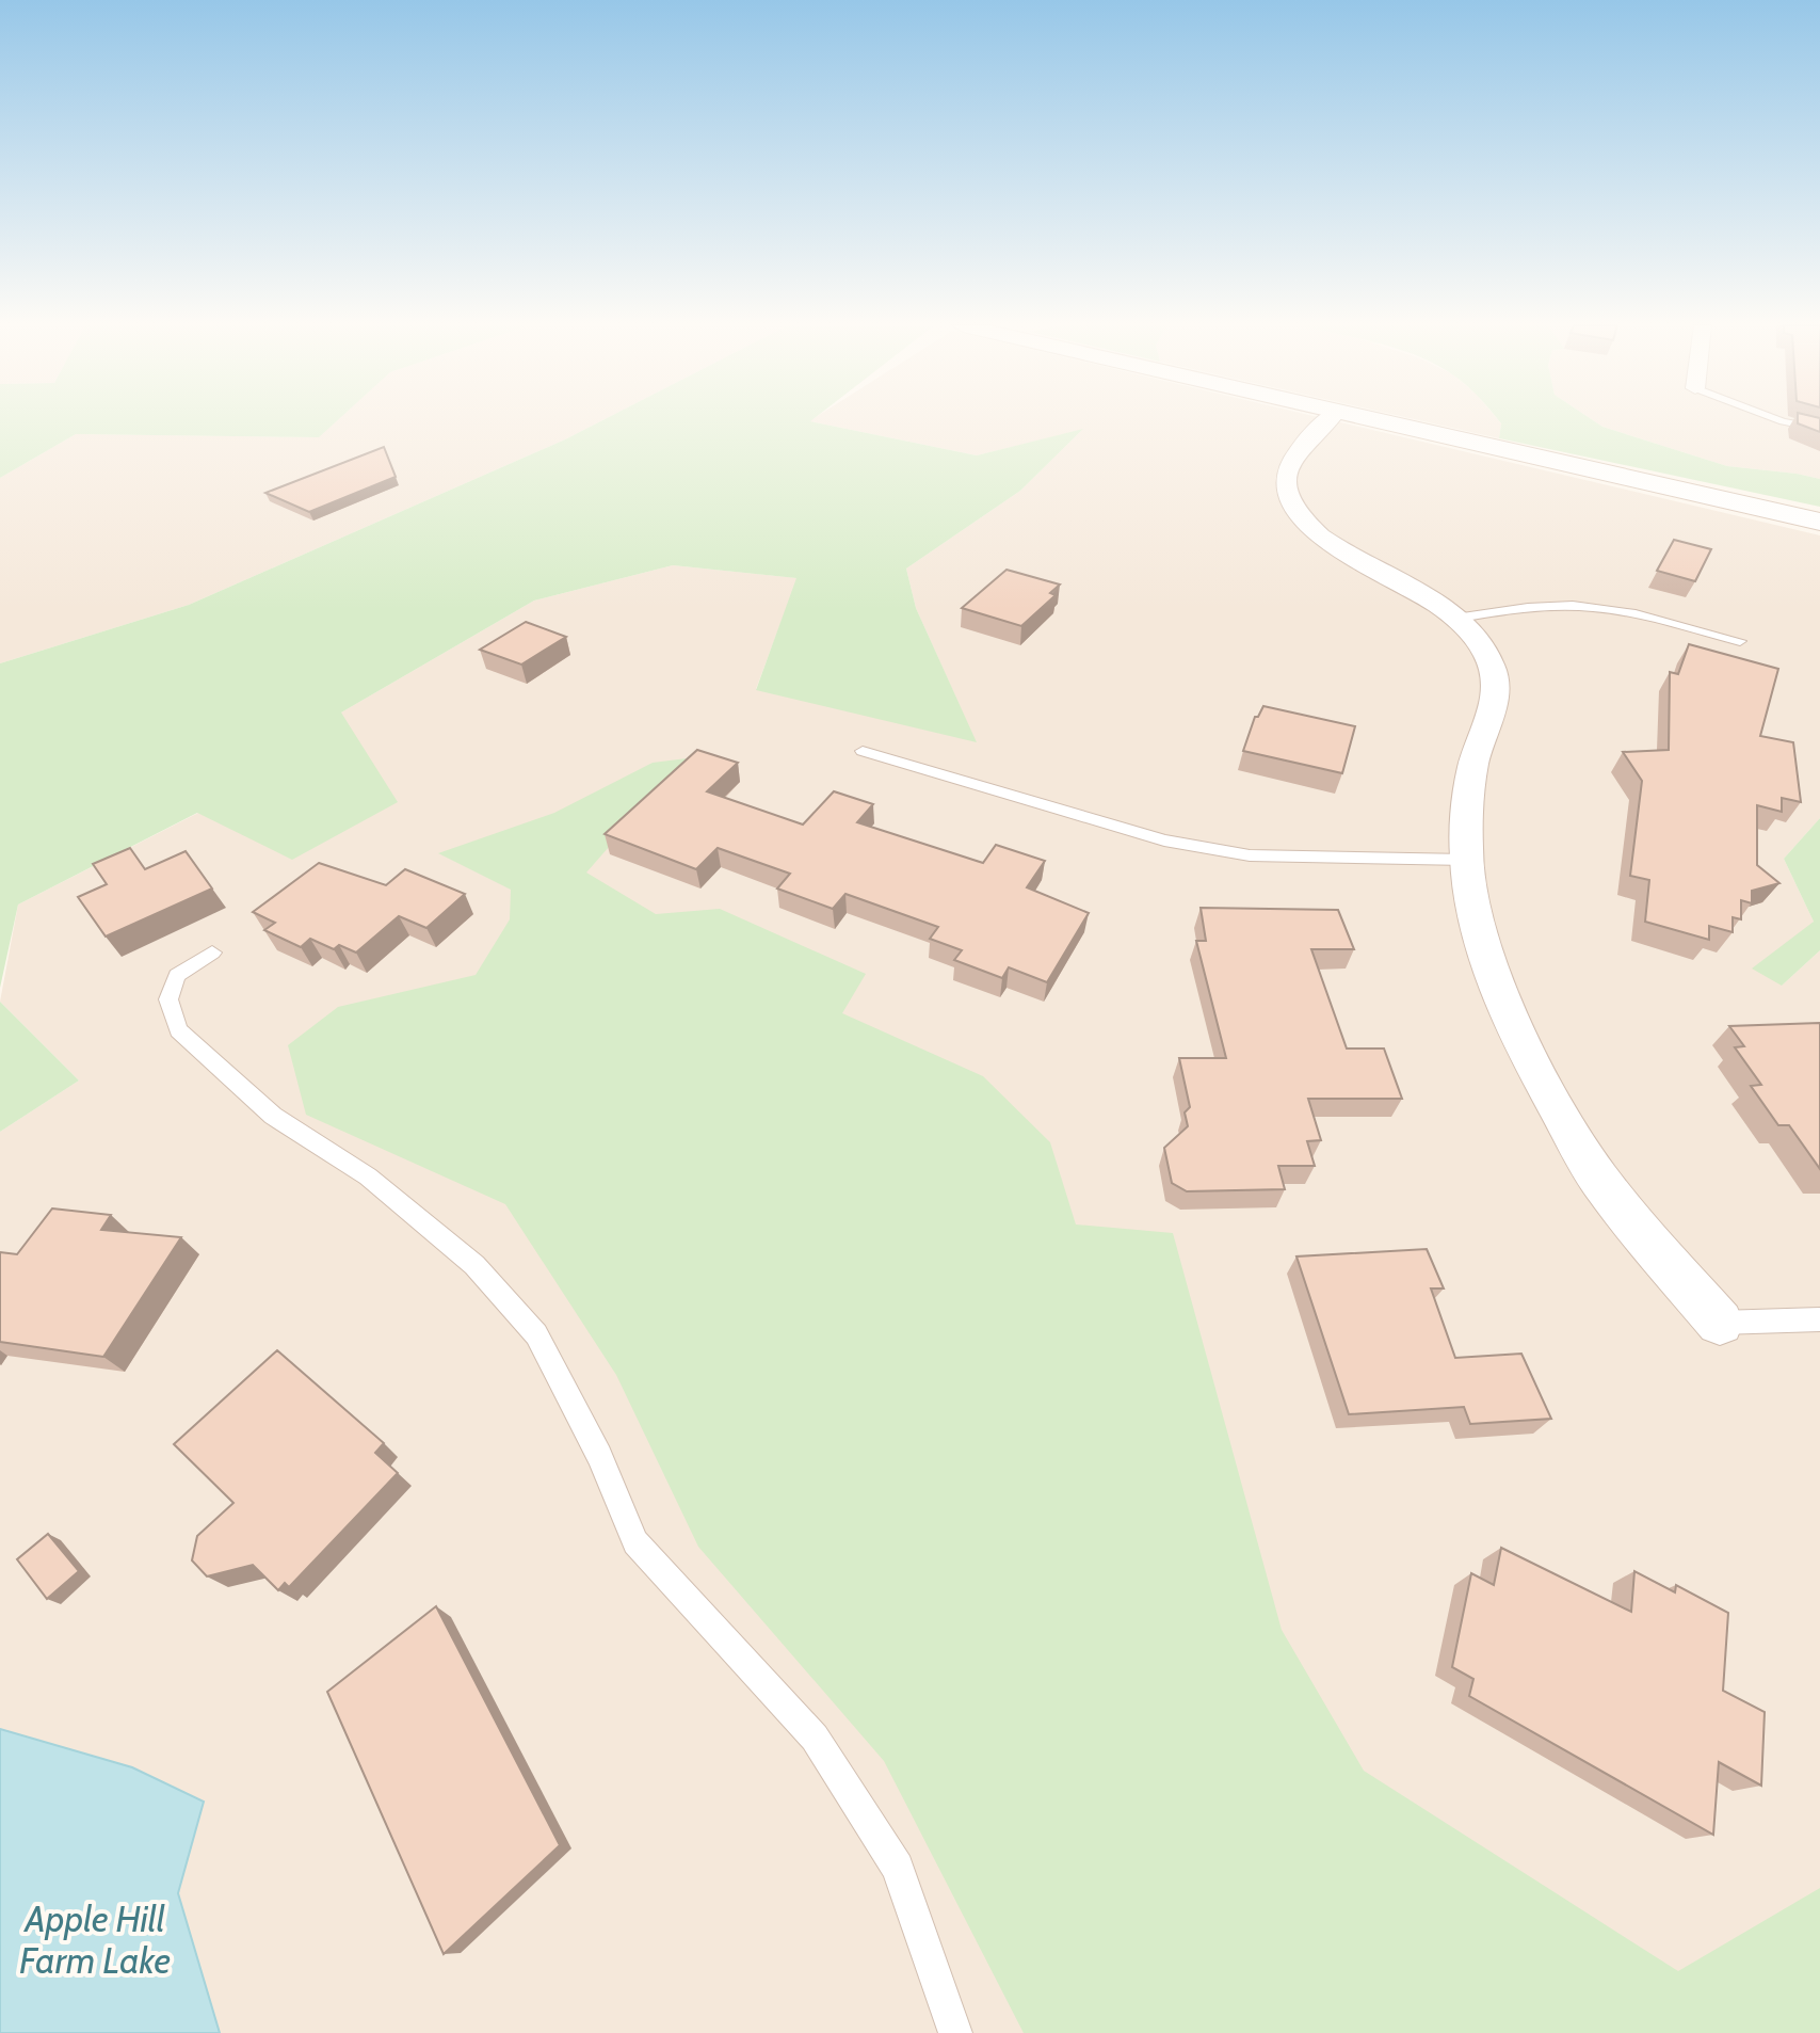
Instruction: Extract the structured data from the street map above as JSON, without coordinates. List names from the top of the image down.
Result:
{
  "water": ["Apple Hill Farm Lake"]
}
